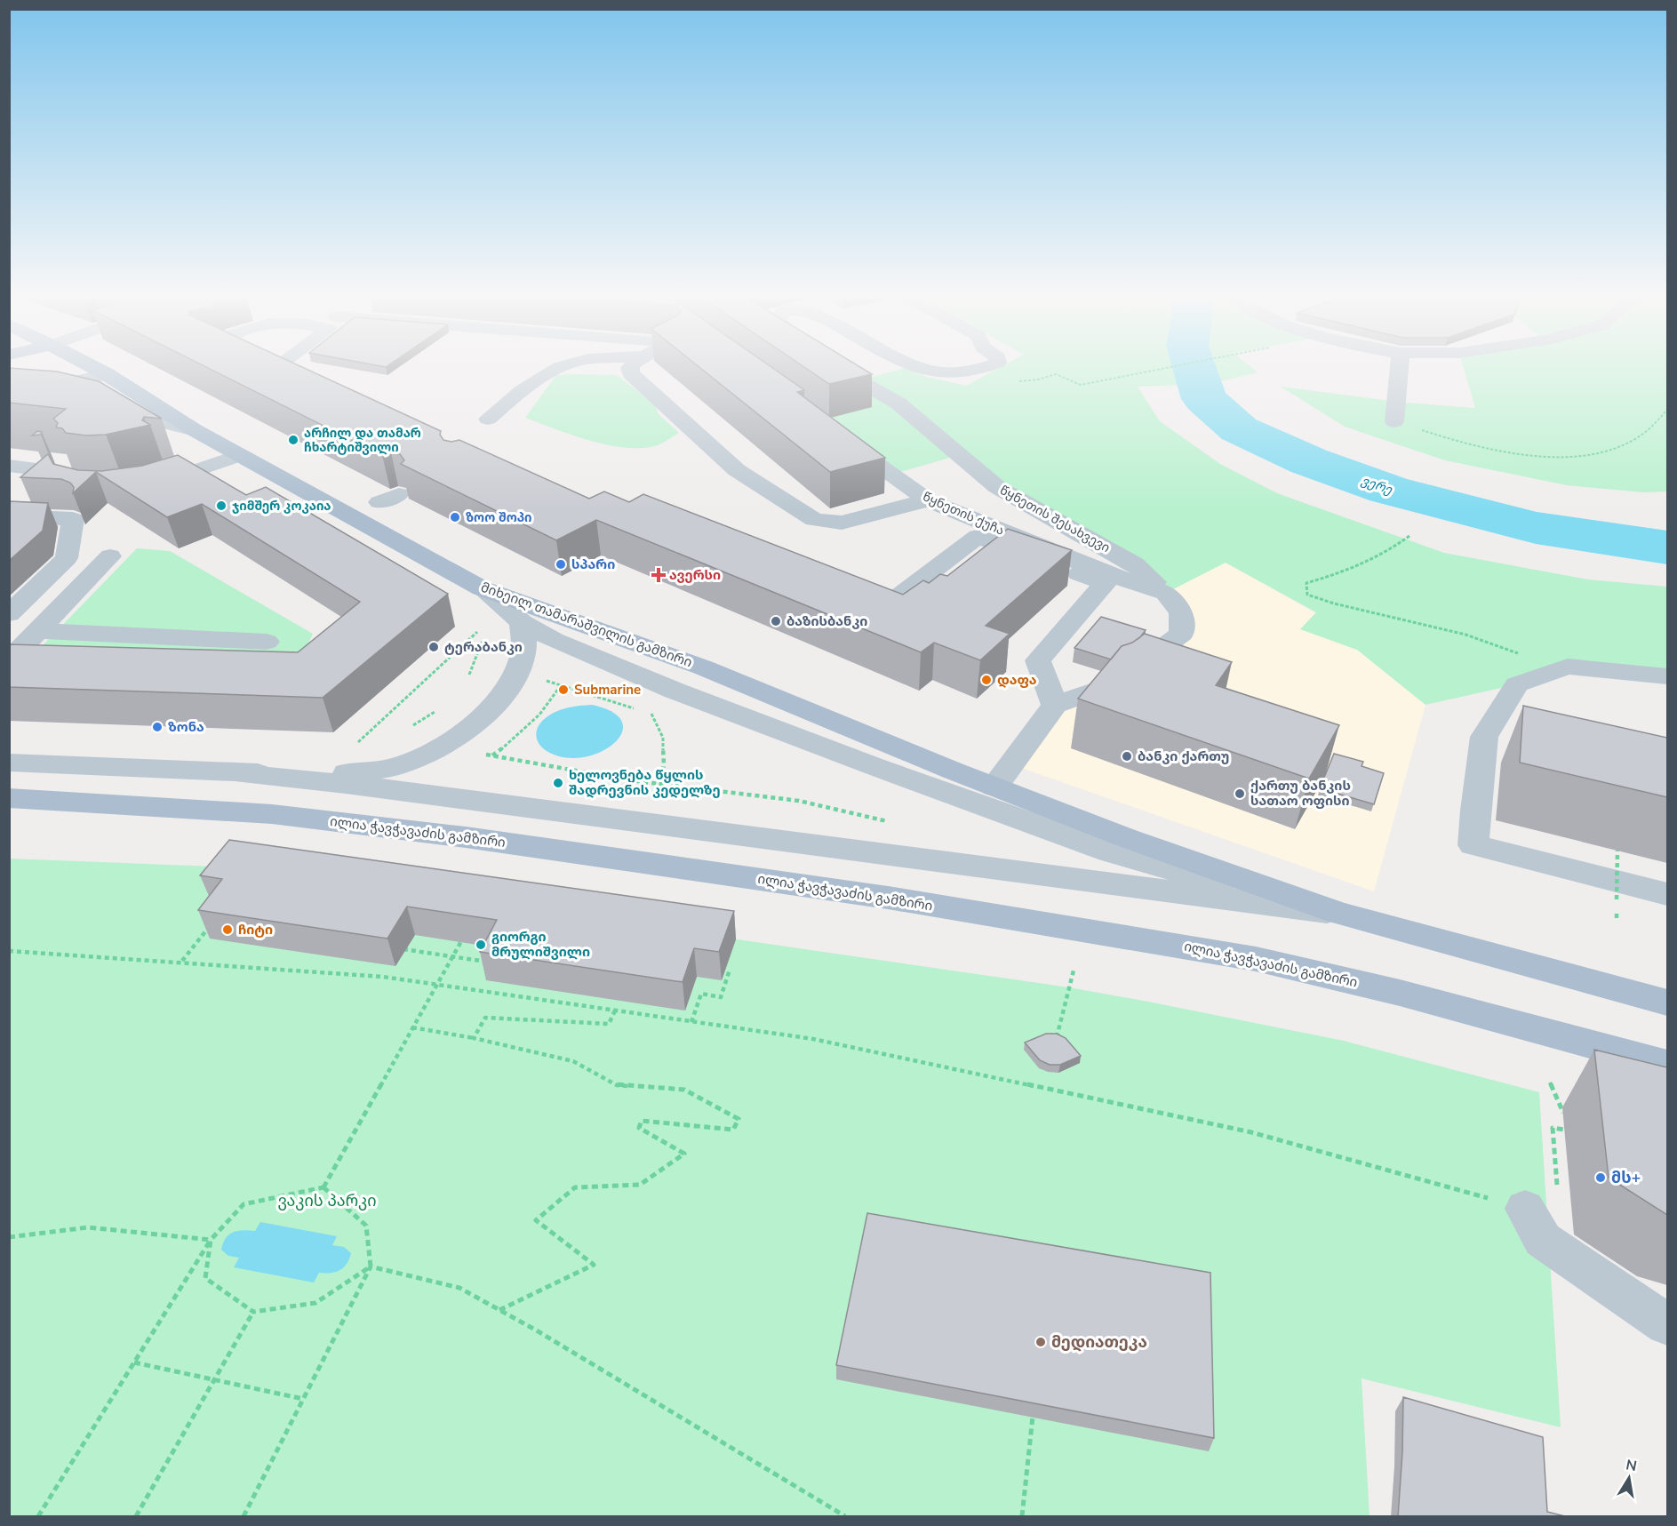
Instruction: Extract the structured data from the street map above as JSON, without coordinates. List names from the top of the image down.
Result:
{
  "streets": {
    "main road": ["მიხეილ თამარაშვილის გამზირი", "ილია ჭავჭავაძის გამზირი"],
    "street": ["წყნეთის ქუჩა", "წყნეთის შესახვევი"]
  },
  "crossings": [
    ["წყნეთის ქუჩა", "წყნეთის შესახვევი"]
  ],
  "water": ["ვერე"],
  "parks": ["ვაკის პარკი"],
  "places": {
    "other": [
      "არჩილ და თამარ ჩხარტიშვილი",
      "ჯიმშერ კოკაია",
      "ზოო შოპი",
      "სპარი",
      "ბაზისბანკი",
      "ტერაბანკი",
      "დაფა",
      "Submarine",
      "ზონა",
      "ბანკი ქართუ",
      "ხელოვნება წყლის შადრევნის კედელზე",
      "ქართუ ბანკის სათაო ოფისი",
      "ჩიტი",
      "გიორგი მრულიშვილი",
      "მს+",
      "მედიათეკა"
    ],
    "health": ["ავერსი"]
  },
  "north": "top"
}
